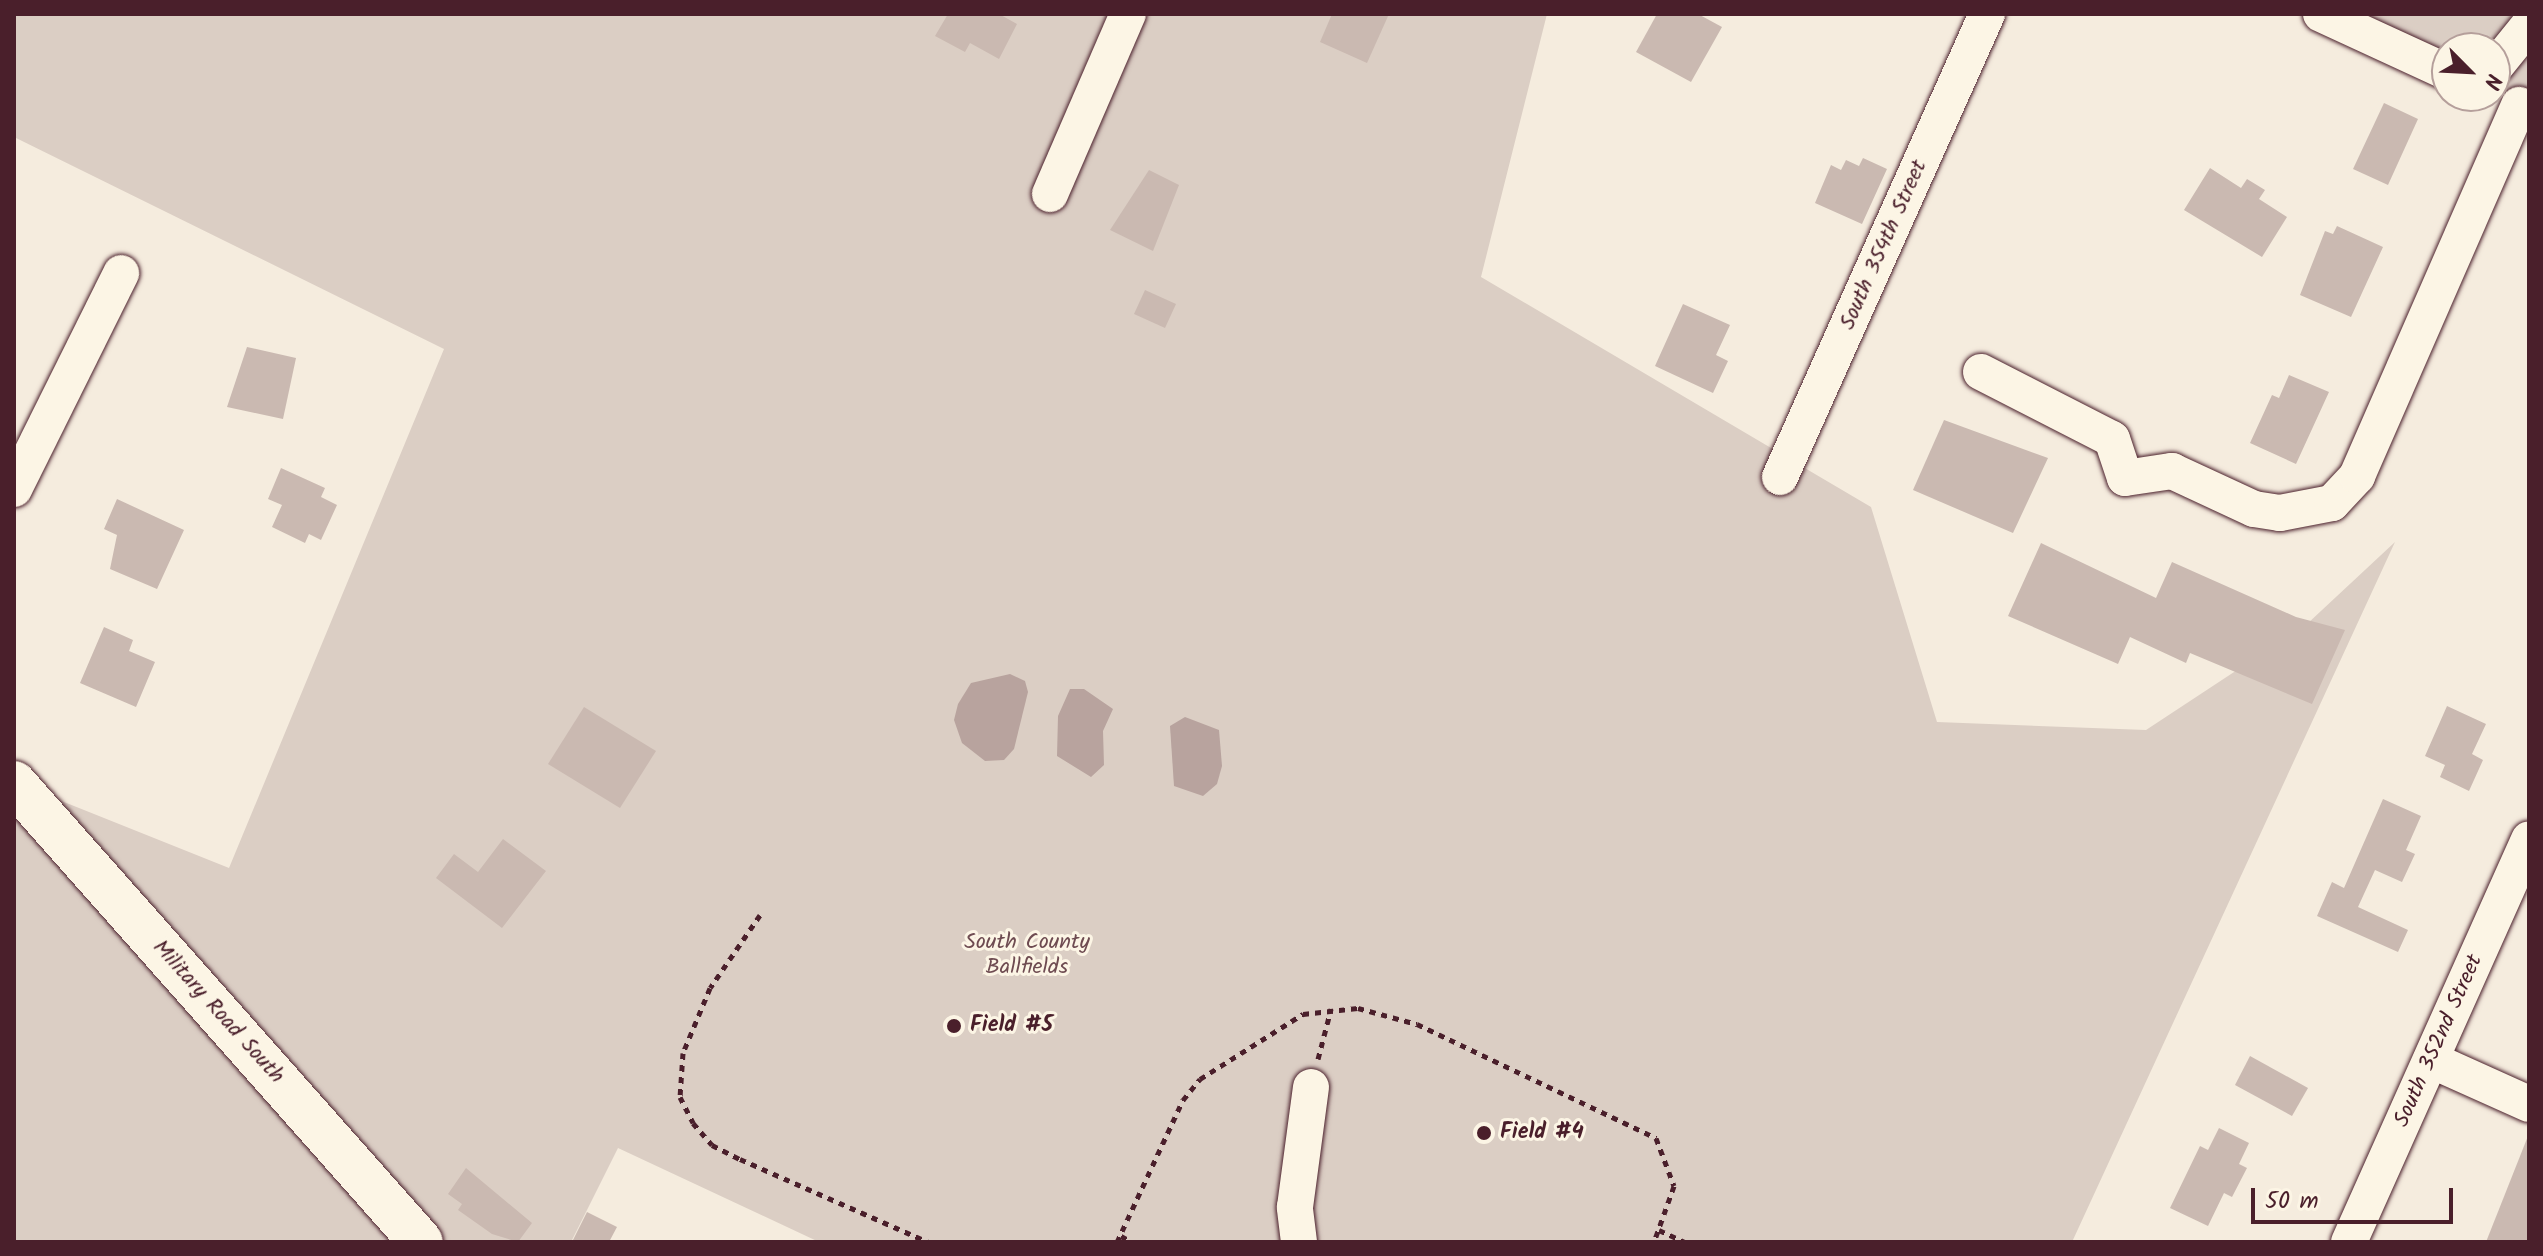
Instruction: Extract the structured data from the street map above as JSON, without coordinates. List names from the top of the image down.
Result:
{
  "streets": {
    "main road": ["Military Road South"],
    "street": ["South 354th Street", "South 352nd Street"]
  },
  "parks": ["South County Ballfields"],
  "places": ["Field #5", "Field #4"],
  "scale_bar": "50 m",
  "north": "bottom right"
}
